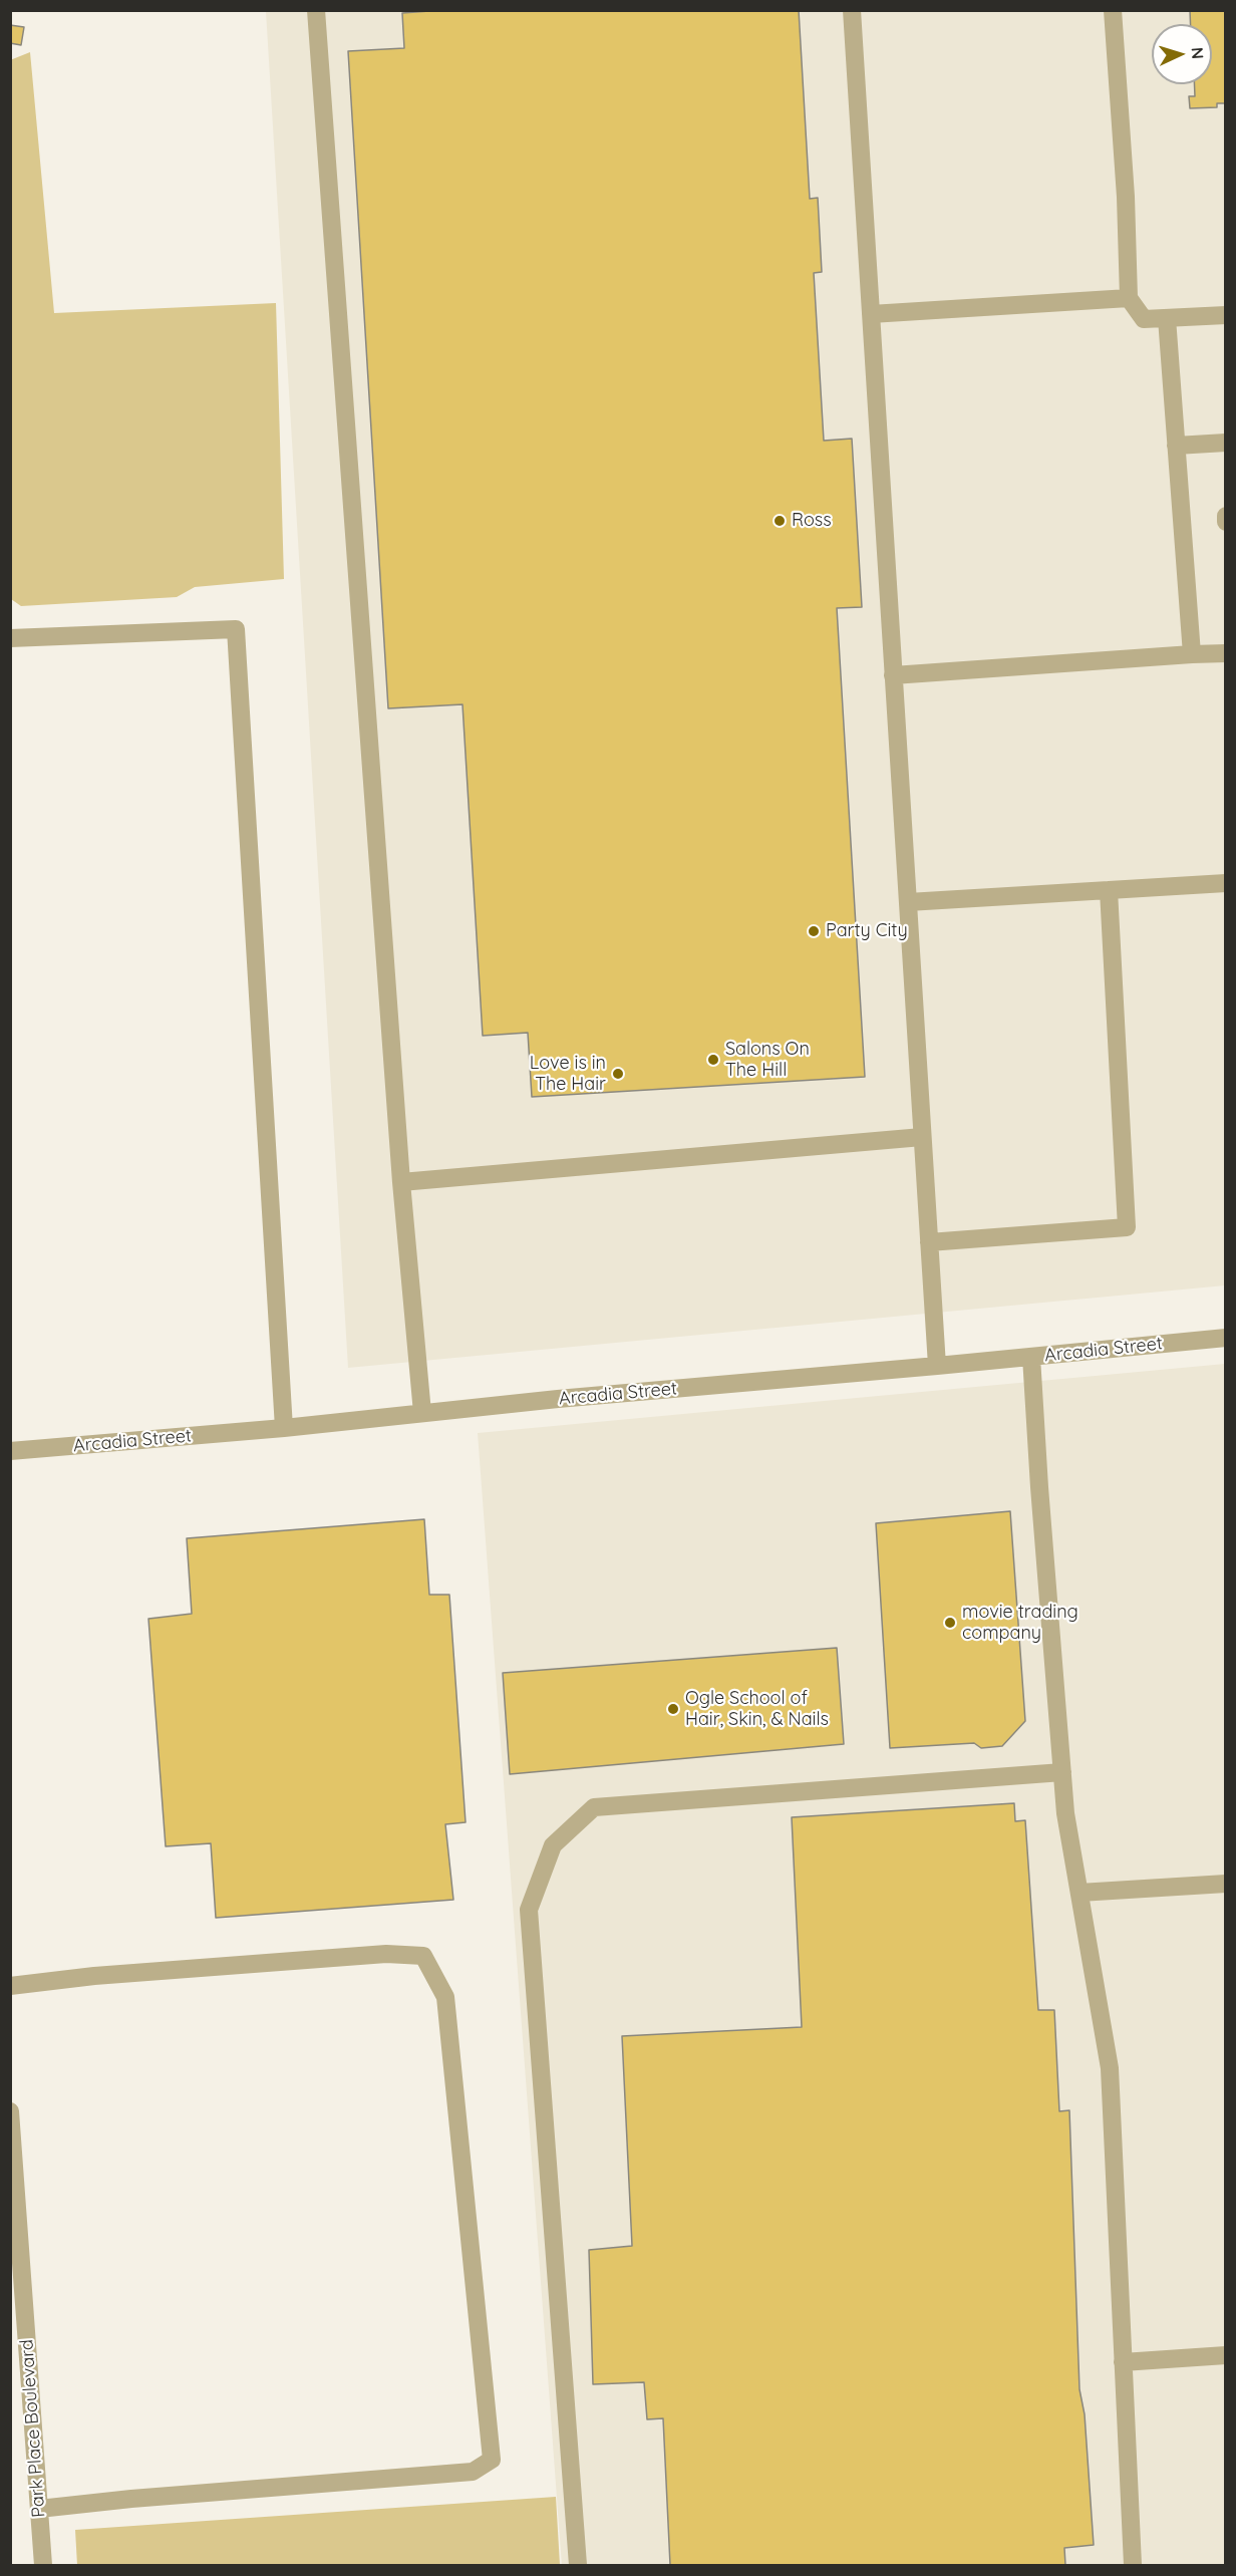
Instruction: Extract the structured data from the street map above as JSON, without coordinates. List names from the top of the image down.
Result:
{
  "streets": {
    "street": ["Arcadia Street", "Park Place Boulevard"]
  },
  "places": [
    "Ross",
    "Party City",
    "Salons On The Hill",
    "Love is in The Hair",
    "movie trading company",
    "Ogle School of Hair, Skin, & Nails"
  ],
  "north": "right"
}
